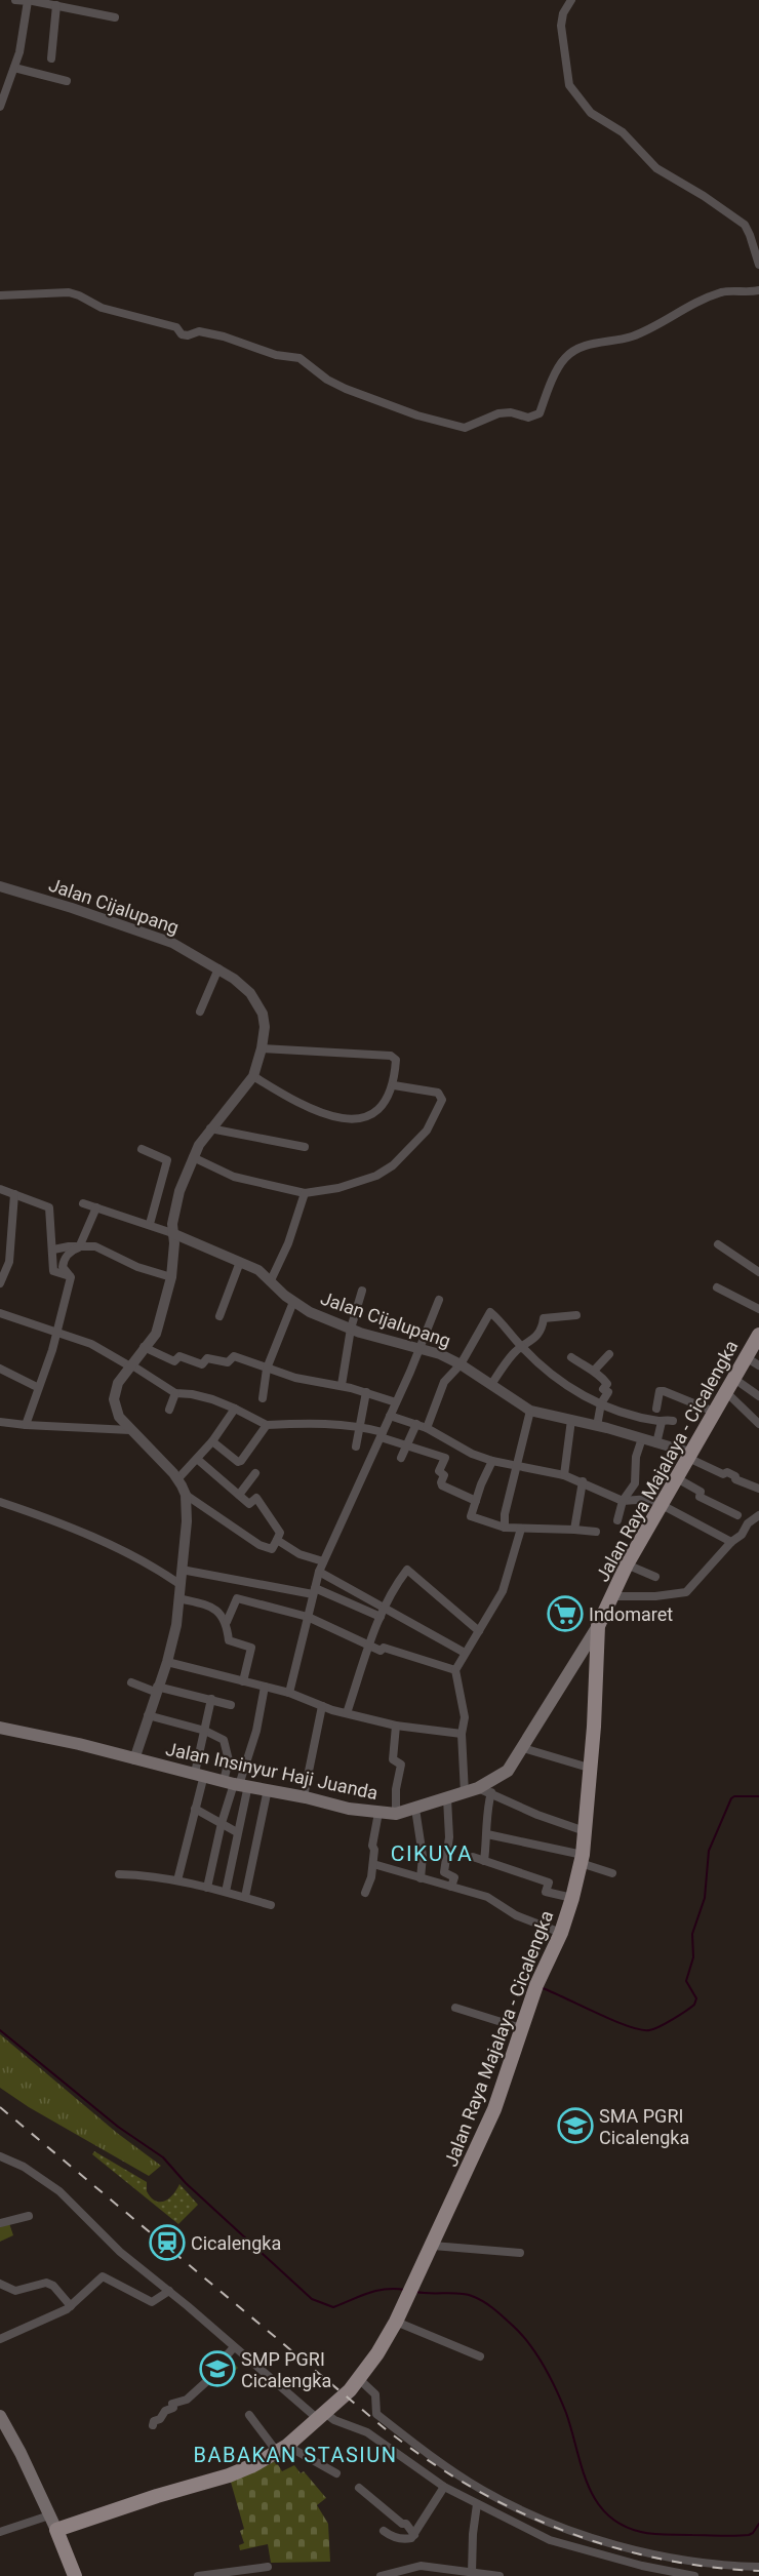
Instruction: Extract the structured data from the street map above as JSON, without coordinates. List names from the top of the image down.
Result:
{
  "streets": {
    "main road": ["Jalan Raya Majalaya - Cicalengka", "Jalan Insinyur Haji Juanda"],
    "street": ["Jalan Cijalupang"]
  },
  "crossings": [
    ["Jalan Cijalupang", "Jalan Raya Majalaya - Cicalengka"],
    ["Jalan Raya Majalaya - Cicalengka", "Jalan Insinyur Haji Juanda"]
  ],
  "districts": ["CIKUYA", "BABAKAN STASIUN"],
  "places": {
    "supermarket": ["Indomaret"],
    "school or university": ["SMA PGRI Cicalengka", "SMP PGRI Cicalengka"],
    "station": ["Cicalengka"]
  }
}
